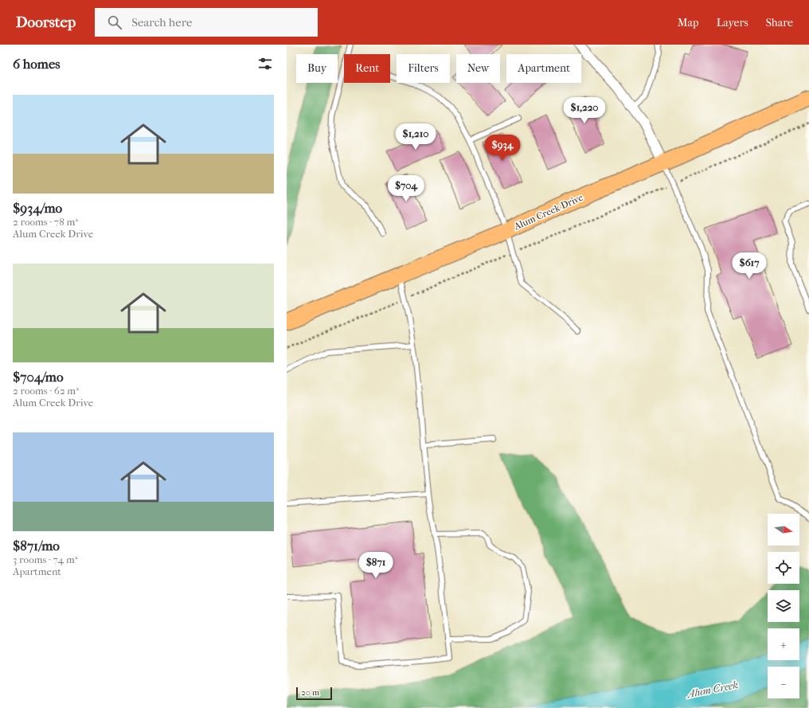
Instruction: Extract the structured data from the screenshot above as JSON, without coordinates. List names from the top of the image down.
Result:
{
  "streets": {
    "main road": ["Alum Creek Drive"]
  },
  "water": ["Alum Creek"],
  "scale_bar": "20 m",
  "north": "right",
  "page": {
    "header": "Doorstep",
    "search": "Search here",
    "nav": ["Map", "Layers", "Share"],
    "heading": "6 homes",
    "chip": [
      "Buy",
      "Rent",
      "Filters",
      "New",
      "Apartment"
    ],
    "list": [
      {
        "name": "$934/mo",
        "note": "2 rooms · 78 m² · Alum Creek Drive"
      },
      {
        "name": "$704/mo",
        "note": "2 rooms · 62 m² · Alum Creek Drive"
      },
      {
        "name": "$871/mo",
        "note": "3 rooms · 74 m² · Apartment"
      }
    ],
    "price": [
      "$1,220",
      "$1,210",
      "$934",
      "$704",
      "$617",
      "$871"
    ],
    "map_buttons": ["+", "−"],
    "scale": "20 m"
  }
}
